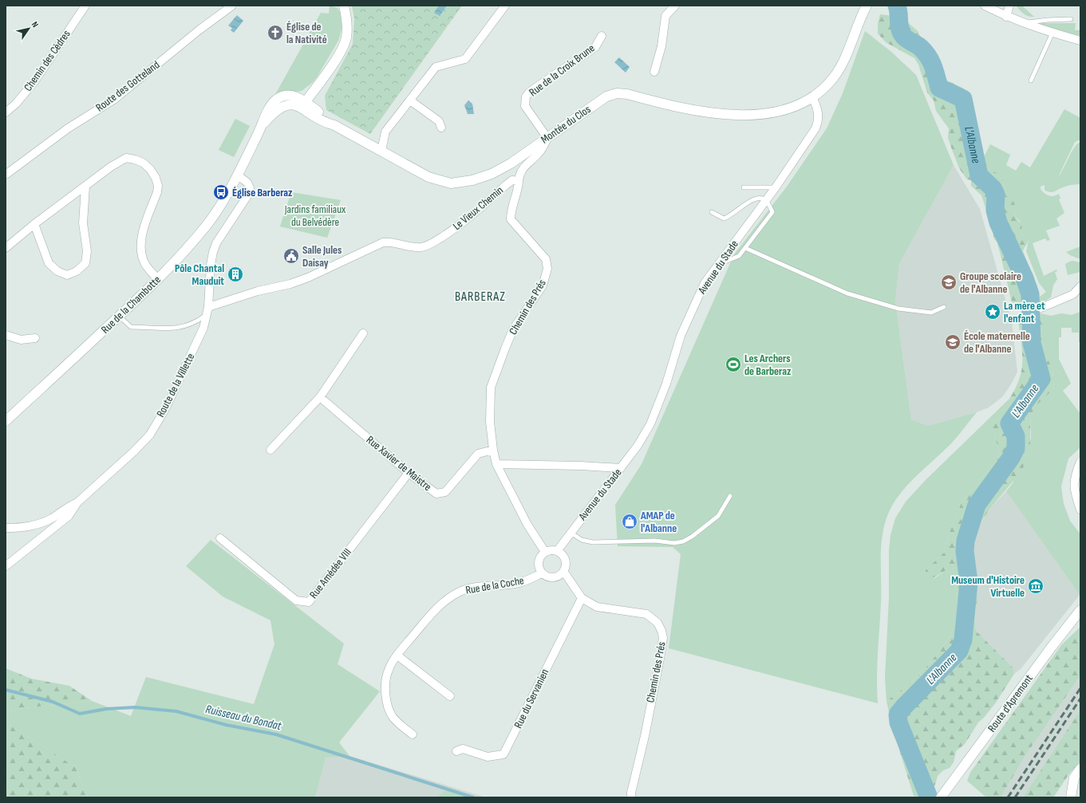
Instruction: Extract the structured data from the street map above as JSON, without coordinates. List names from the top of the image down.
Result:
{
  "streets": {
    "main road": ["Montée du Clos", "Rue de la Chambotte", "Route d'Apremont"],
    "street": [
      "Chemin des Cèdres",
      "Rue de la Croix Brune",
      "Route des Gotteland",
      "Le Vieux Chemin",
      "Avenue du Stade",
      "Chemin des Prés",
      "Route de la Villette",
      "Rue Xavier de Maistre",
      "Rue Amédée VIII",
      "Rue de la Coche",
      "Rue du Servanien"
    ]
  },
  "crossings": [
    ["Rue de la Croix Brune", "Montée du Clos"],
    ["Montée du Clos", "Avenue du Stade"],
    ["Montée du Clos", "Rue de la Chambotte"],
    ["Le Vieux Chemin", "Chemin des Prés"],
    ["Le Vieux Chemin", "Route de la Villette"],
    ["Avenue du Stade", "Chemin des Prés"],
    ["Avenue du Stade", "Rue de la Coche"],
    ["Rue de la Chambotte", "Route de la Villette"],
    ["Chemin des Prés", "Rue Xavier de Maistre"],
    ["Chemin des Prés", "Rue de la Coche"],
    ["Chemin des Prés", "Rue du Servanien"],
    ["Rue Xavier de Maistre", "Rue Amédée VIII"]
  ],
  "districts": ["BARBERAZ"],
  "water": ["L'Albanne", "Ruisseau du Bondat"],
  "parks": ["Jardins familiaux du Belvédère"],
  "places": {
    "church": ["Église de la Nativité"],
    "bus stop": ["Église Barberaz"],
    "public building": ["Salle Jules Daisay"],
    "building": ["Pôle Chantal Mauduit"],
    "school or university": ["Groupe scolaire de l'Albanne", "École maternelle de l'Albanne"],
    "place": ["La mère et l'enfant"],
    "sports": ["Les Archers de Barberaz"],
    "shop": ["AMAP de l'Albanne"],
    "museum": ["Museum d'Histoire Virtuelle"]
  },
  "north": "top right"
}
